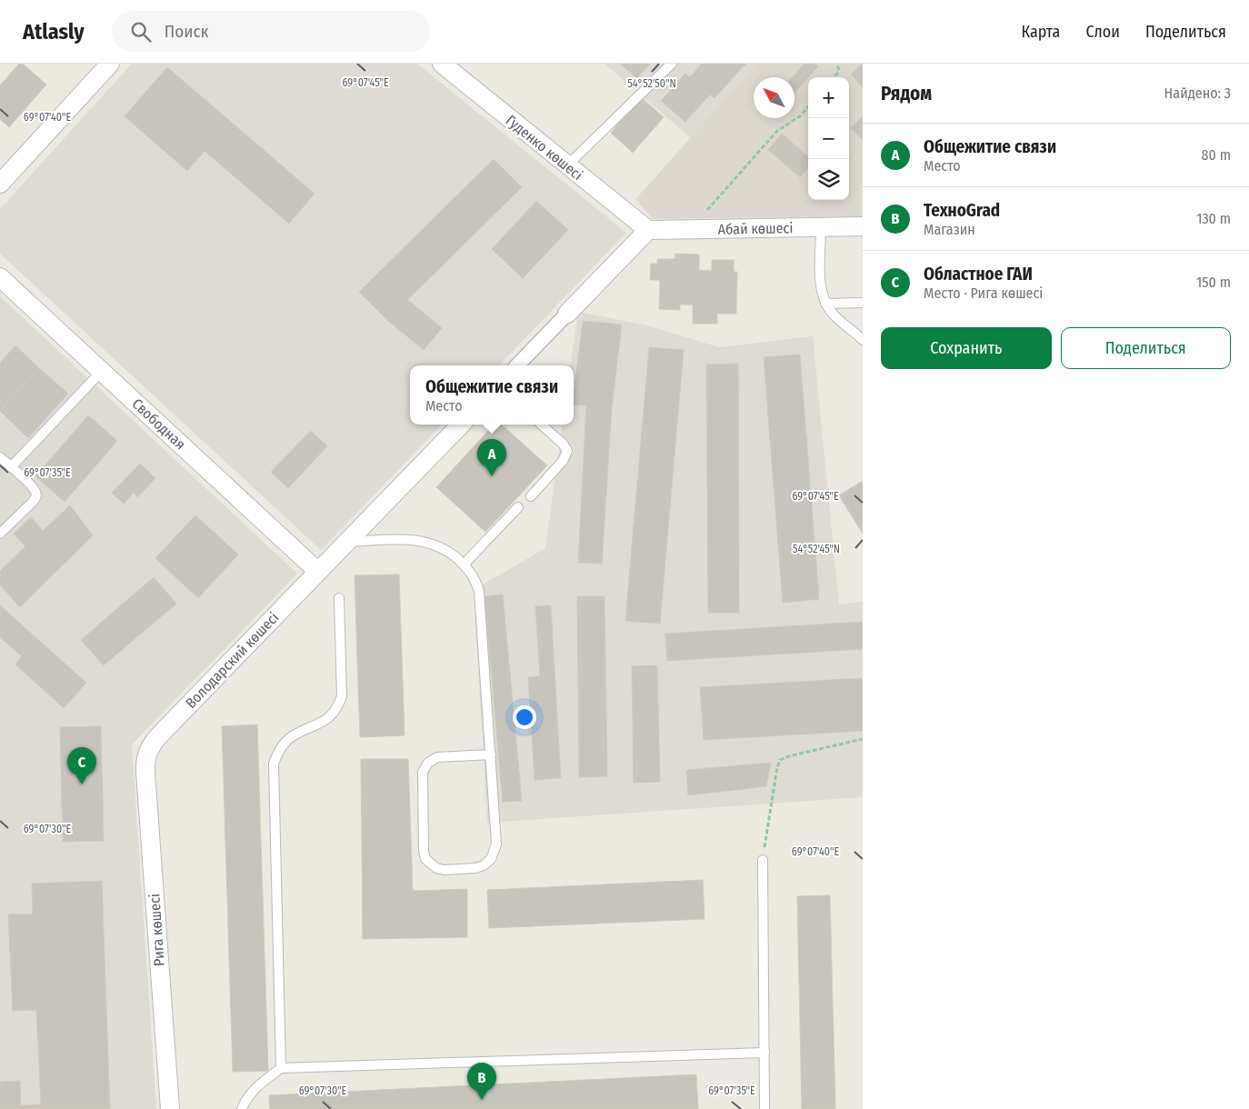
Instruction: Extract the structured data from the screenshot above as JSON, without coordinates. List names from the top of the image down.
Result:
{
  "streets": {
    "street": [
      "Гуденко көшесі",
      "Абай көшесі",
      "Свободная",
      "Володарский көшесі",
      "Рига көшесі"
    ]
  },
  "crossings": [
    ["Гуденко көшесі", "Абай көшесі"],
    ["Свободная", "Володарский көшесі"],
    ["Володарский көшесі", "Рига көшесі"]
  ],
  "north": "top left",
  "page": {
    "header": "Atlasly",
    "search": "Поиск",
    "nav": ["Карта", "Слои", "Поделиться"],
    "heading": ["Рядом", "Найдено: 3"],
    "map_buttons": ["+", "−"],
    "list": [
      {
        "mark": "A",
        "name": "Общежитие связи",
        "note": "Место",
        "value": "80 m"
      },
      {
        "mark": "B",
        "name": "ТехноGrad",
        "note": "Магазин",
        "value": "130 m"
      },
      {
        "mark": "C",
        "name": "Областное ГАИ",
        "note": "Место · Рига көшесі",
        "value": "150 m"
      }
    ],
    "buttons": ["Сохранить", "Поделиться"],
    "popup": ["Общежитие связи", "Место"],
    "pins": ["A", "C", "B"]
  },
  "coordinates": [
    "69°07'45\"E",
    "54°52'50\"N",
    "69°07'40\"E",
    "69°07'35\"E",
    "54°52'45\"N",
    "69°07'30\"E"
  ]
}
